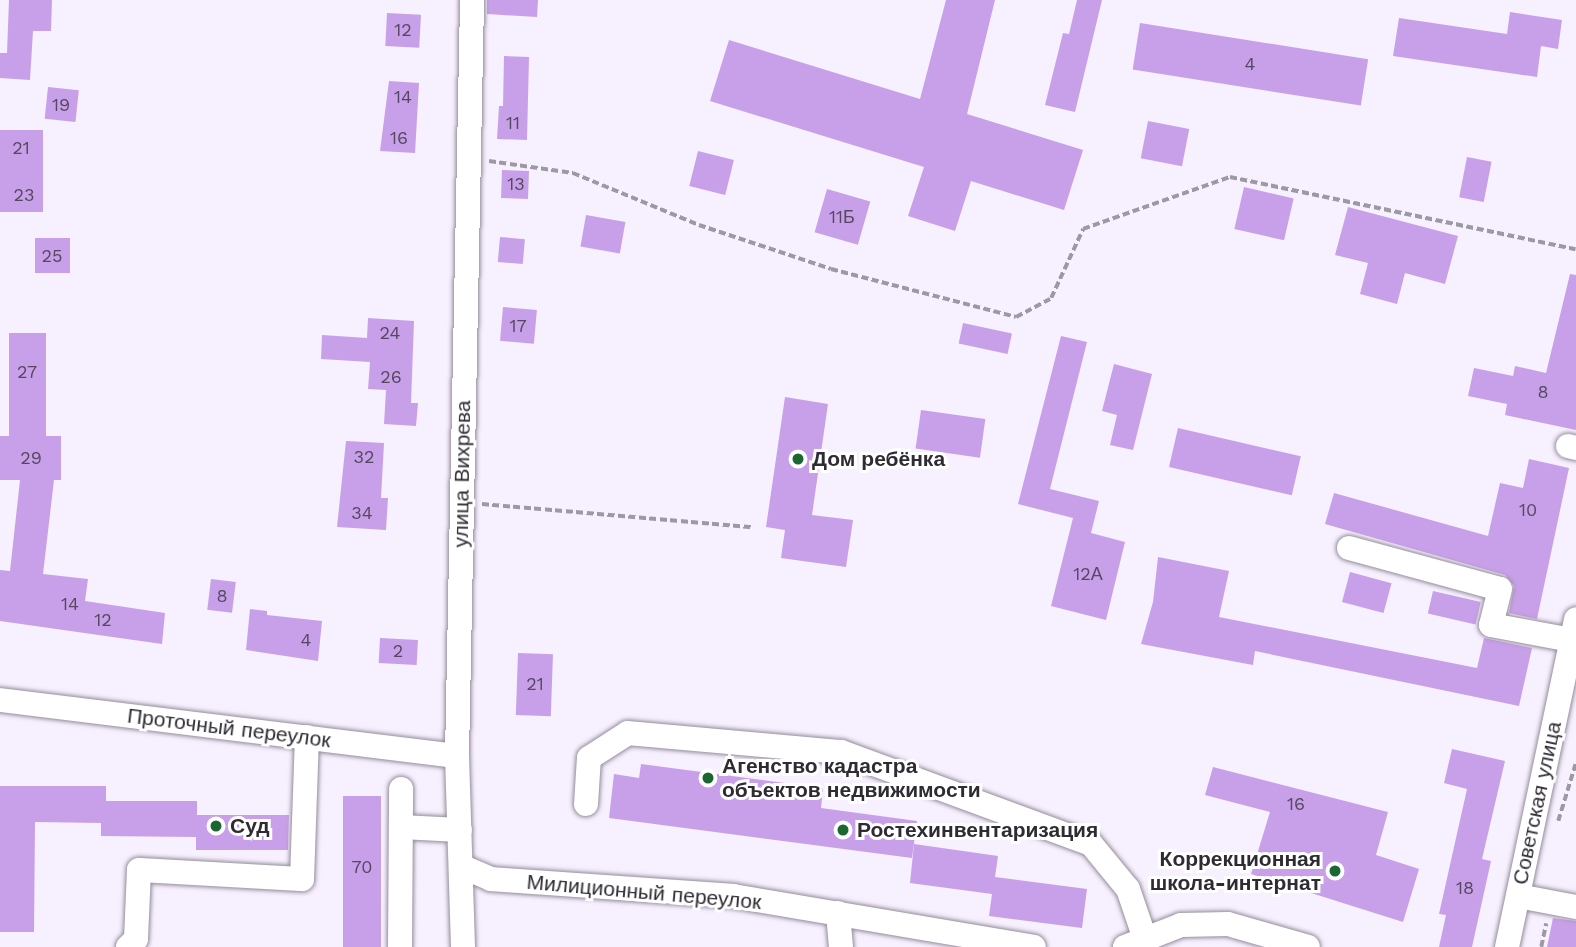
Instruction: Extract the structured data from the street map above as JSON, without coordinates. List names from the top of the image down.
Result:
{
  "streets": {
    "street": [
      "улица Вихрева",
      "Проточный переулок",
      "Советская улица",
      "Милиционный переулок"
    ]
  },
  "crossings": [
    ["улица Вихрева", "Проточный переулок"],
    ["улица Вихрева", "Милиционный переулок"]
  ],
  "places": [
    "Дом ребёнка",
    "Агенство кадастра объектов недвижимости",
    "Суд",
    "Ростехинвентаризация",
    "Коррекционная школа-интернат"
  ],
  "house_numbers": [
    "12",
    "4",
    "14",
    "19",
    "11",
    "16",
    "21",
    "13",
    "23",
    "11Б",
    "25",
    "17",
    "24",
    "27",
    "26",
    "8",
    "32",
    "29",
    "10",
    "34",
    "12А",
    "8",
    "14",
    "12",
    "4",
    "2",
    "21",
    "16",
    "70",
    "18"
  ]
}
